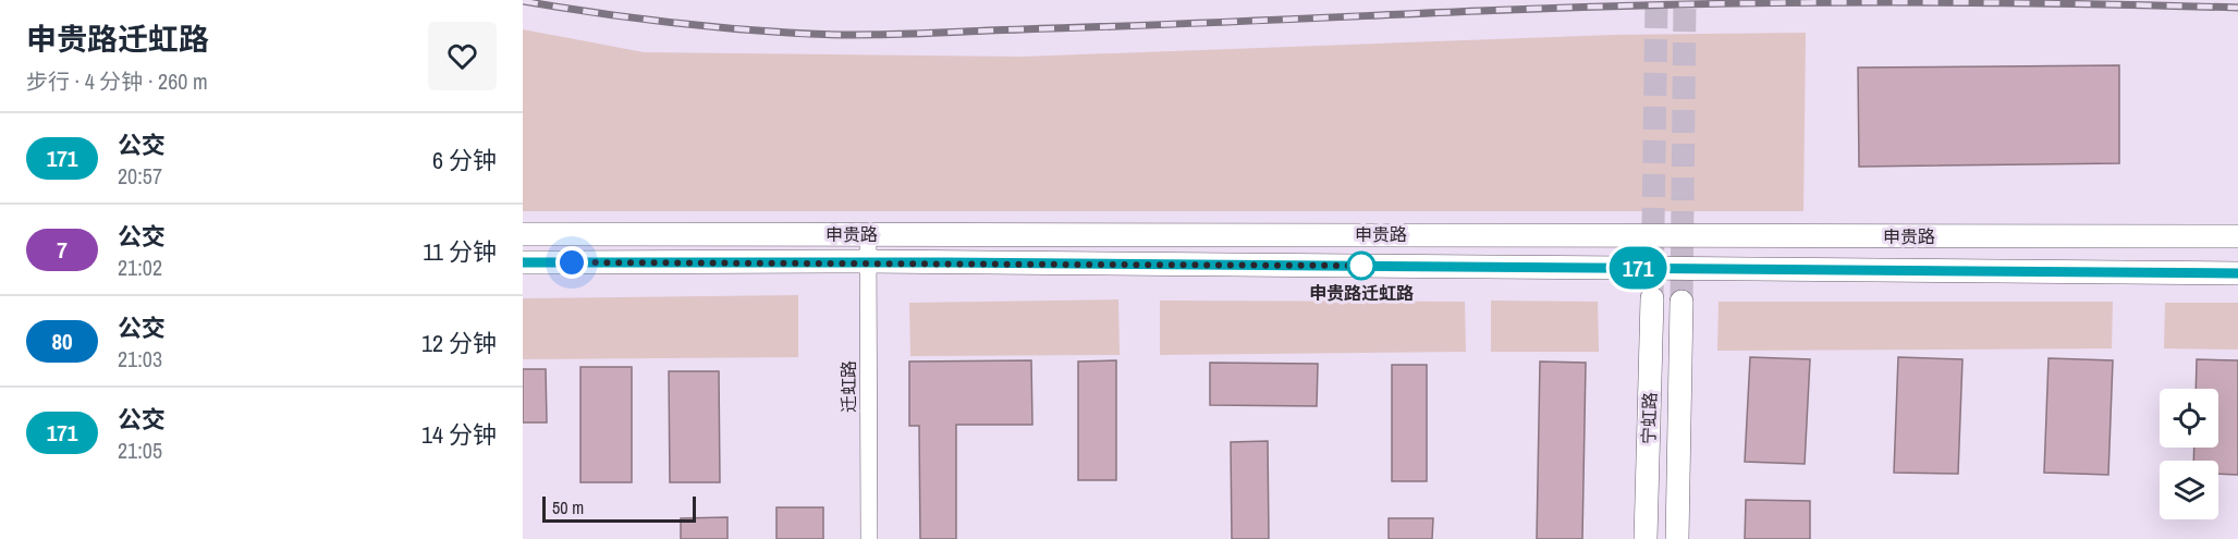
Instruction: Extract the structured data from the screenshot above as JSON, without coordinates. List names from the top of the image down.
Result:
{
  "streets": {
    "main road": ["申贵路", "宁虹路"],
    "street": ["迁虹路"]
  },
  "crossings": [
    ["申贵路", "迁虹路"]
  ],
  "places": ["申贵路迁虹路"],
  "lines": ["bus line 171"],
  "scale_bar": "50 m",
  "page": {
    "heading": ["申贵路迁虹路", "步行 · 4 分钟 · 260 m"],
    "on_map": "171",
    "list": [
      {
        "mark": "171",
        "name": "公交",
        "note": "20:57",
        "value": "6 分钟"
      },
      {
        "mark": "7",
        "name": "公交",
        "note": "21:02",
        "value": "11 分钟"
      },
      {
        "mark": "80",
        "name": "公交",
        "note": "21:03",
        "value": "12 分钟"
      },
      {
        "mark": "171",
        "name": "公交",
        "note": "21:05",
        "value": "14 分钟"
      }
    ],
    "scale": "50 m"
  }
}
